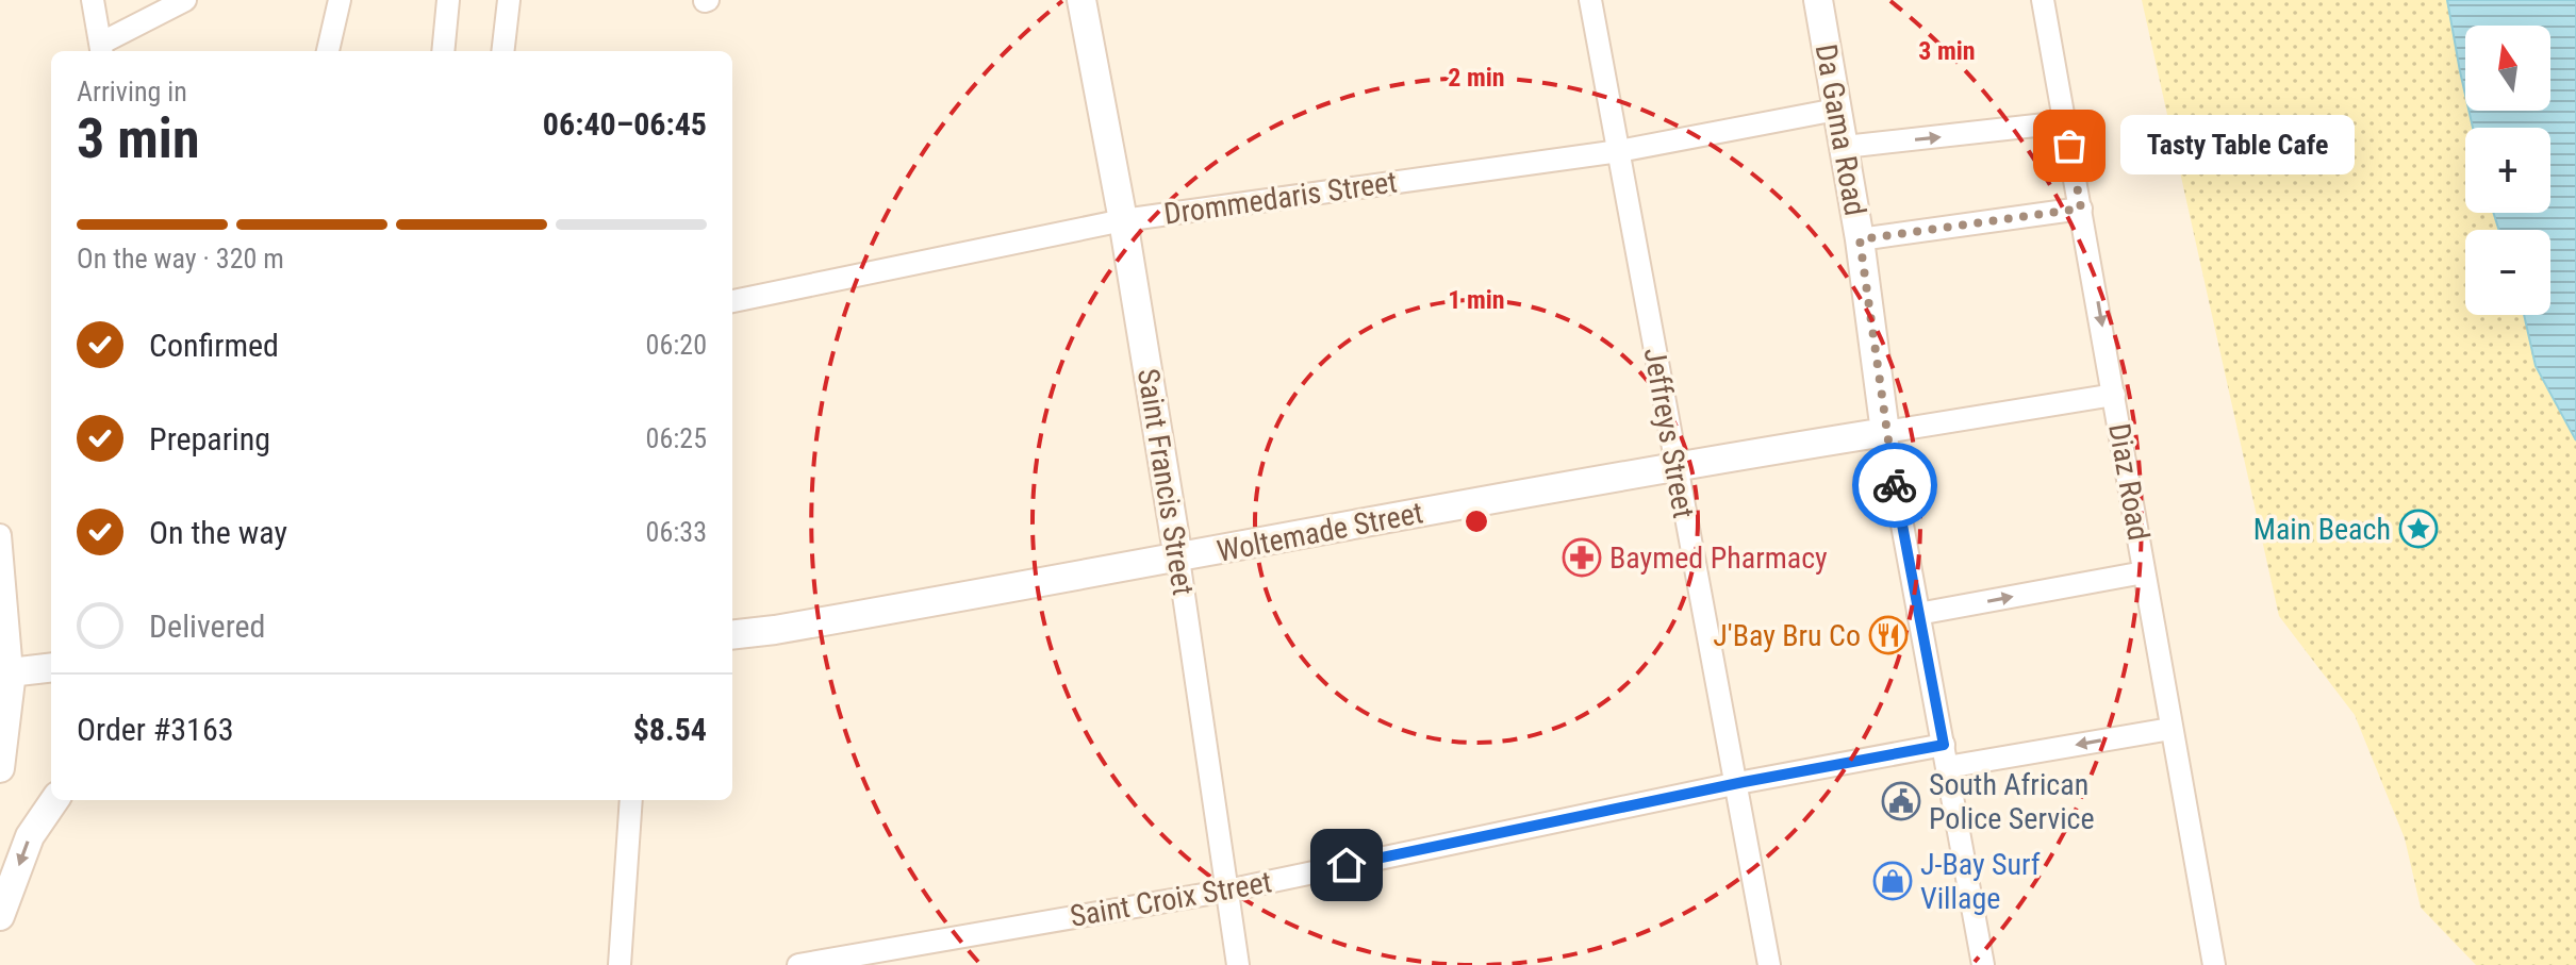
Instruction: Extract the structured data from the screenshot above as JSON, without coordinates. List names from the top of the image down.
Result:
{
  "streets": {
    "street": [
      "Da Gama Road",
      "Drommedaris Street",
      "Jeffreys Street",
      "Saint Francis Street",
      "Diaz Road",
      "Woltemade Street",
      "Saint Croix Street"
    ]
  },
  "crossings": [
    ["Da Gama Road", "Drommedaris Street"],
    ["Da Gama Road", "Woltemade Street"],
    ["Da Gama Road", "Saint Croix Street"],
    ["Drommedaris Street", "Jeffreys Street"],
    ["Drommedaris Street", "Saint Francis Street"],
    ["Jeffreys Street", "Woltemade Street"],
    ["Jeffreys Street", "Saint Croix Street"],
    ["Saint Francis Street", "Woltemade Street"],
    ["Saint Francis Street", "Saint Croix Street"],
    ["Diaz Road", "Woltemade Street"]
  ],
  "places": {
    "other": ["Tasty Table Cafe"],
    "place": ["Main Beach"],
    "pharmacy": ["Baymed Pharmacy"],
    "restaurant": ["J'Bay Bru Co"],
    "public building": ["South African Police Service"],
    "shop": ["J-Bay Surf Village"]
  },
  "north": "top",
  "page": {
    "map_buttons": ["+", "−"],
    "heading": ["3 min", "Arriving in", "06:40–06:45"],
    "panel": ["Order #3163", "$8.54"],
    "bubble": "Tasty Table Cafe",
    "bar": "On the way · 320 m",
    "list": [
      ["Confirmed", "06:20"],
      ["Preparing", "06:25"],
      ["On the way", "06:33"],
      "Delivered"
    ]
  },
  "rings": ["3 min", "2 min", "1 min"]
}
